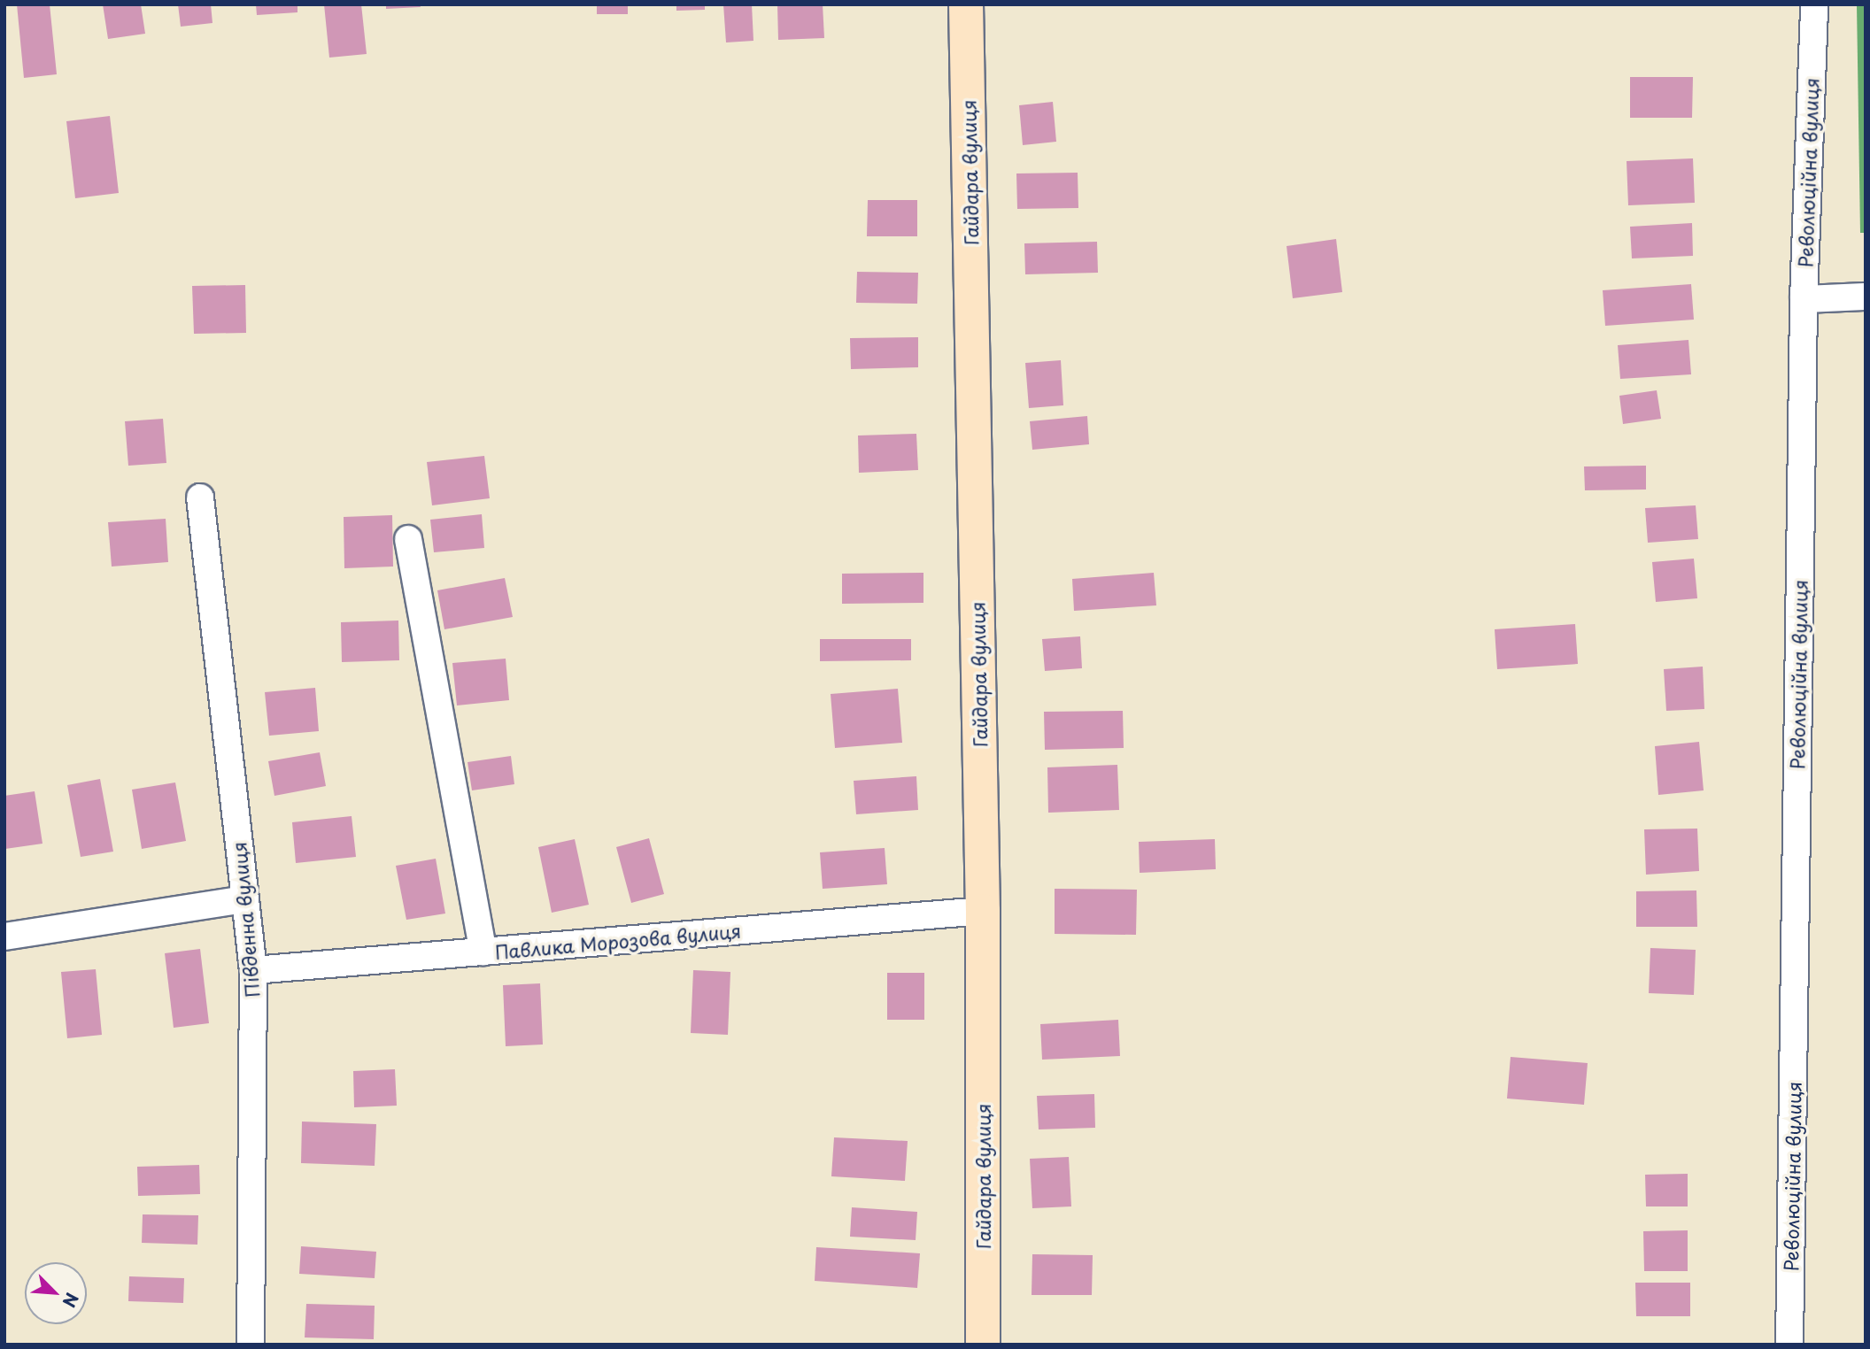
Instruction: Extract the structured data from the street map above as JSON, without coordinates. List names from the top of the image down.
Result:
{
  "streets": {
    "street": [
      "Гайдара вулиця",
      "Революційна вулиця",
      "Південна вулиця",
      "Павлика Морозова вулиця"
    ]
  },
  "crossings": [
    ["Гайдара вулиця", "Павлика Морозова вулиця"],
    ["Південна вулиця", "Павлика Морозова вулиця"]
  ],
  "north": "bottom right"
}
